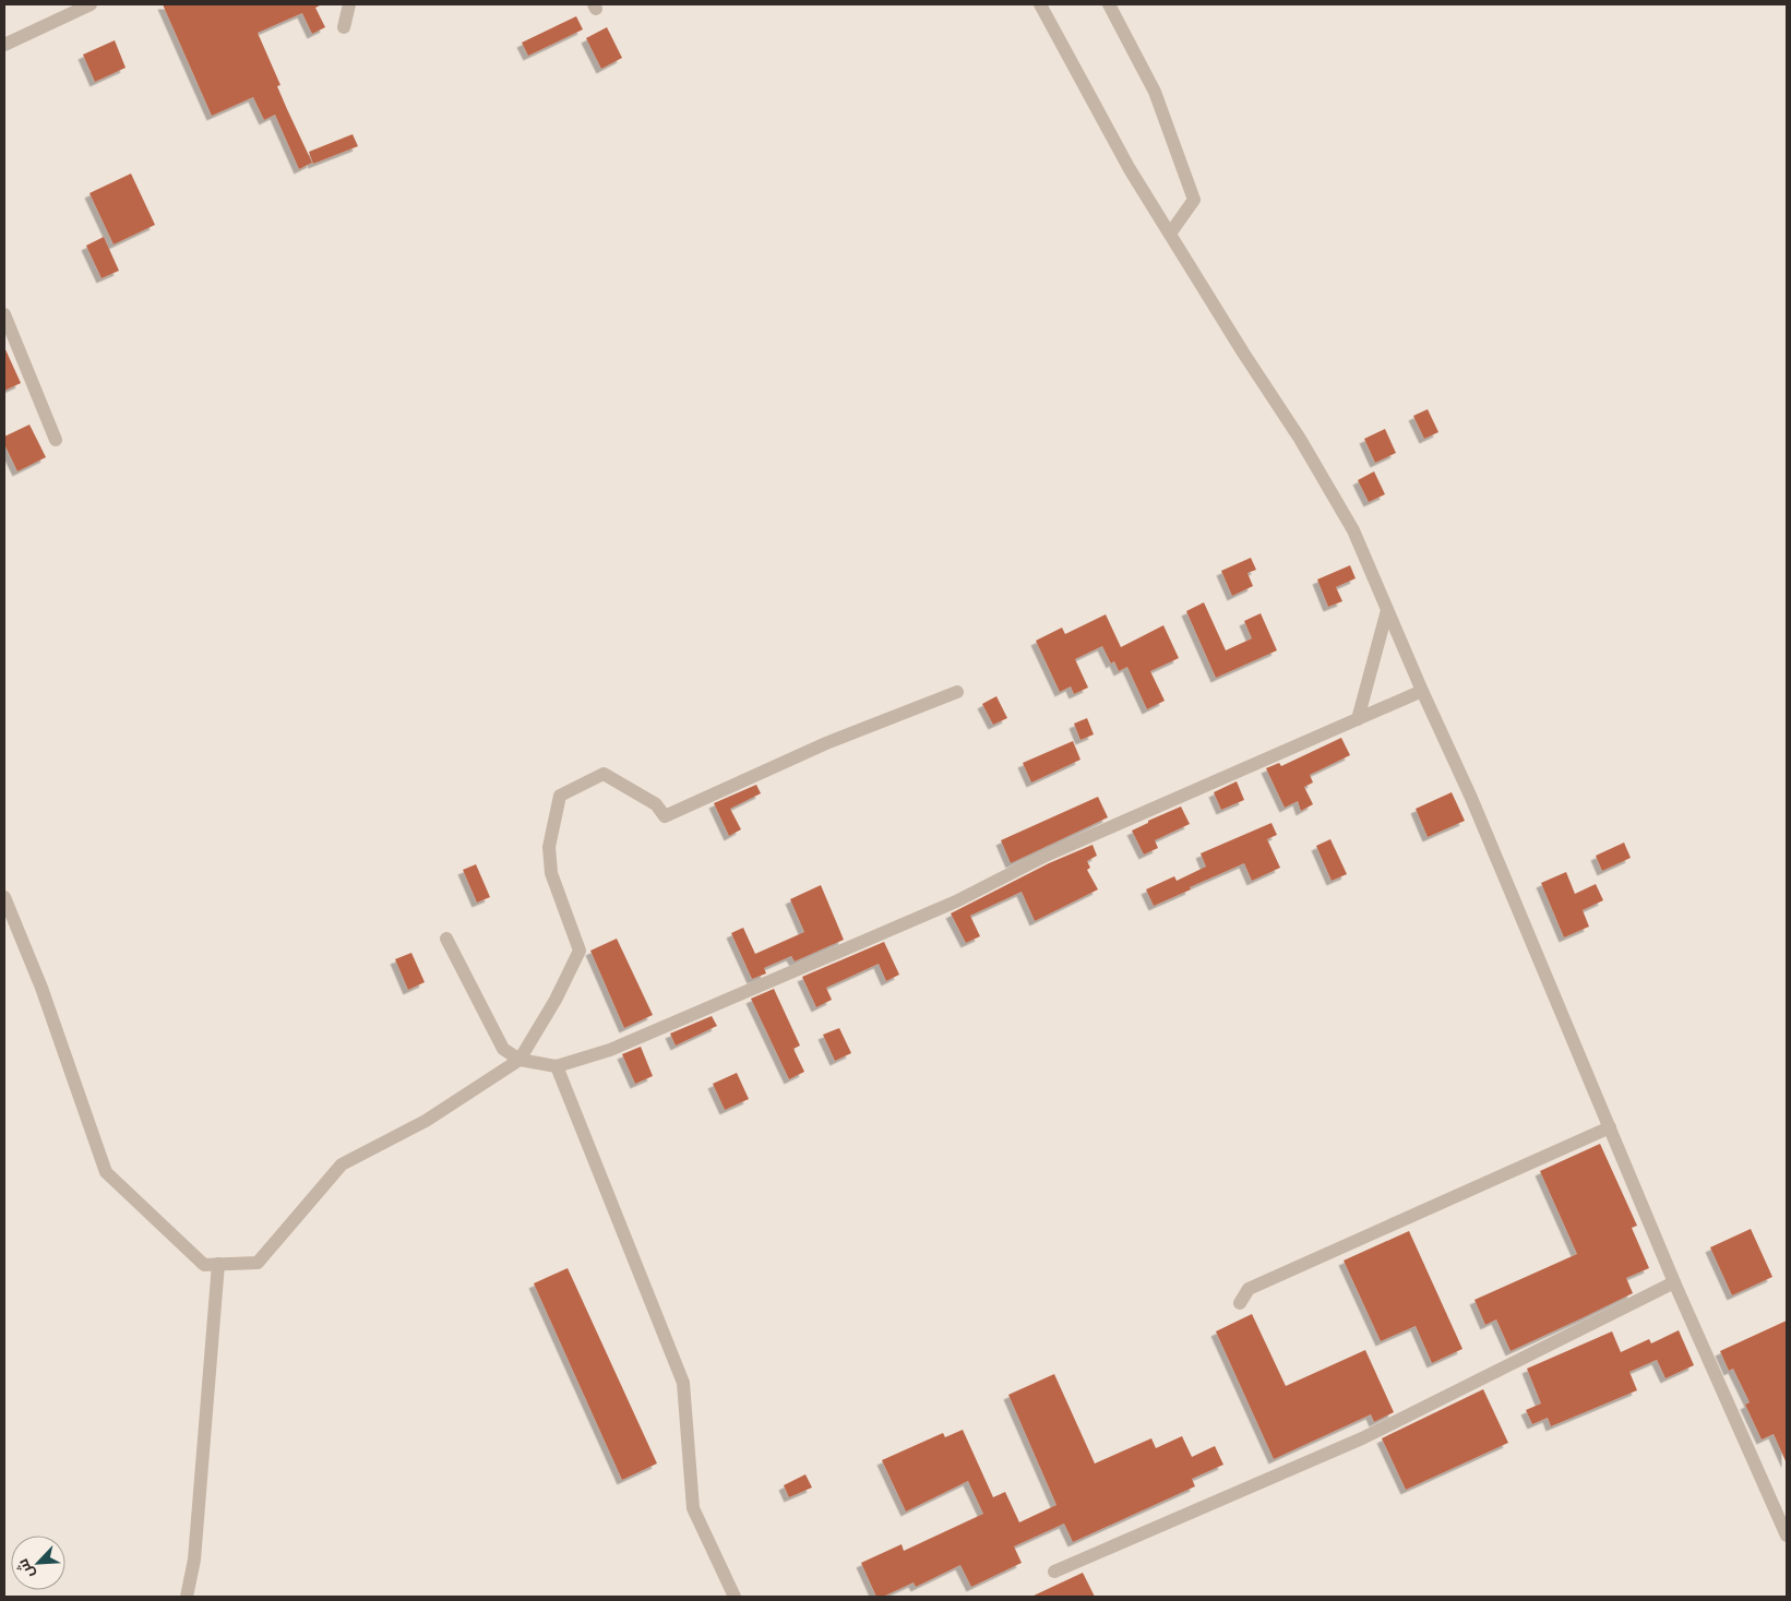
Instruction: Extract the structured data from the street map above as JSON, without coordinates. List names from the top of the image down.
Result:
{
  "north": "bottom left"
}
